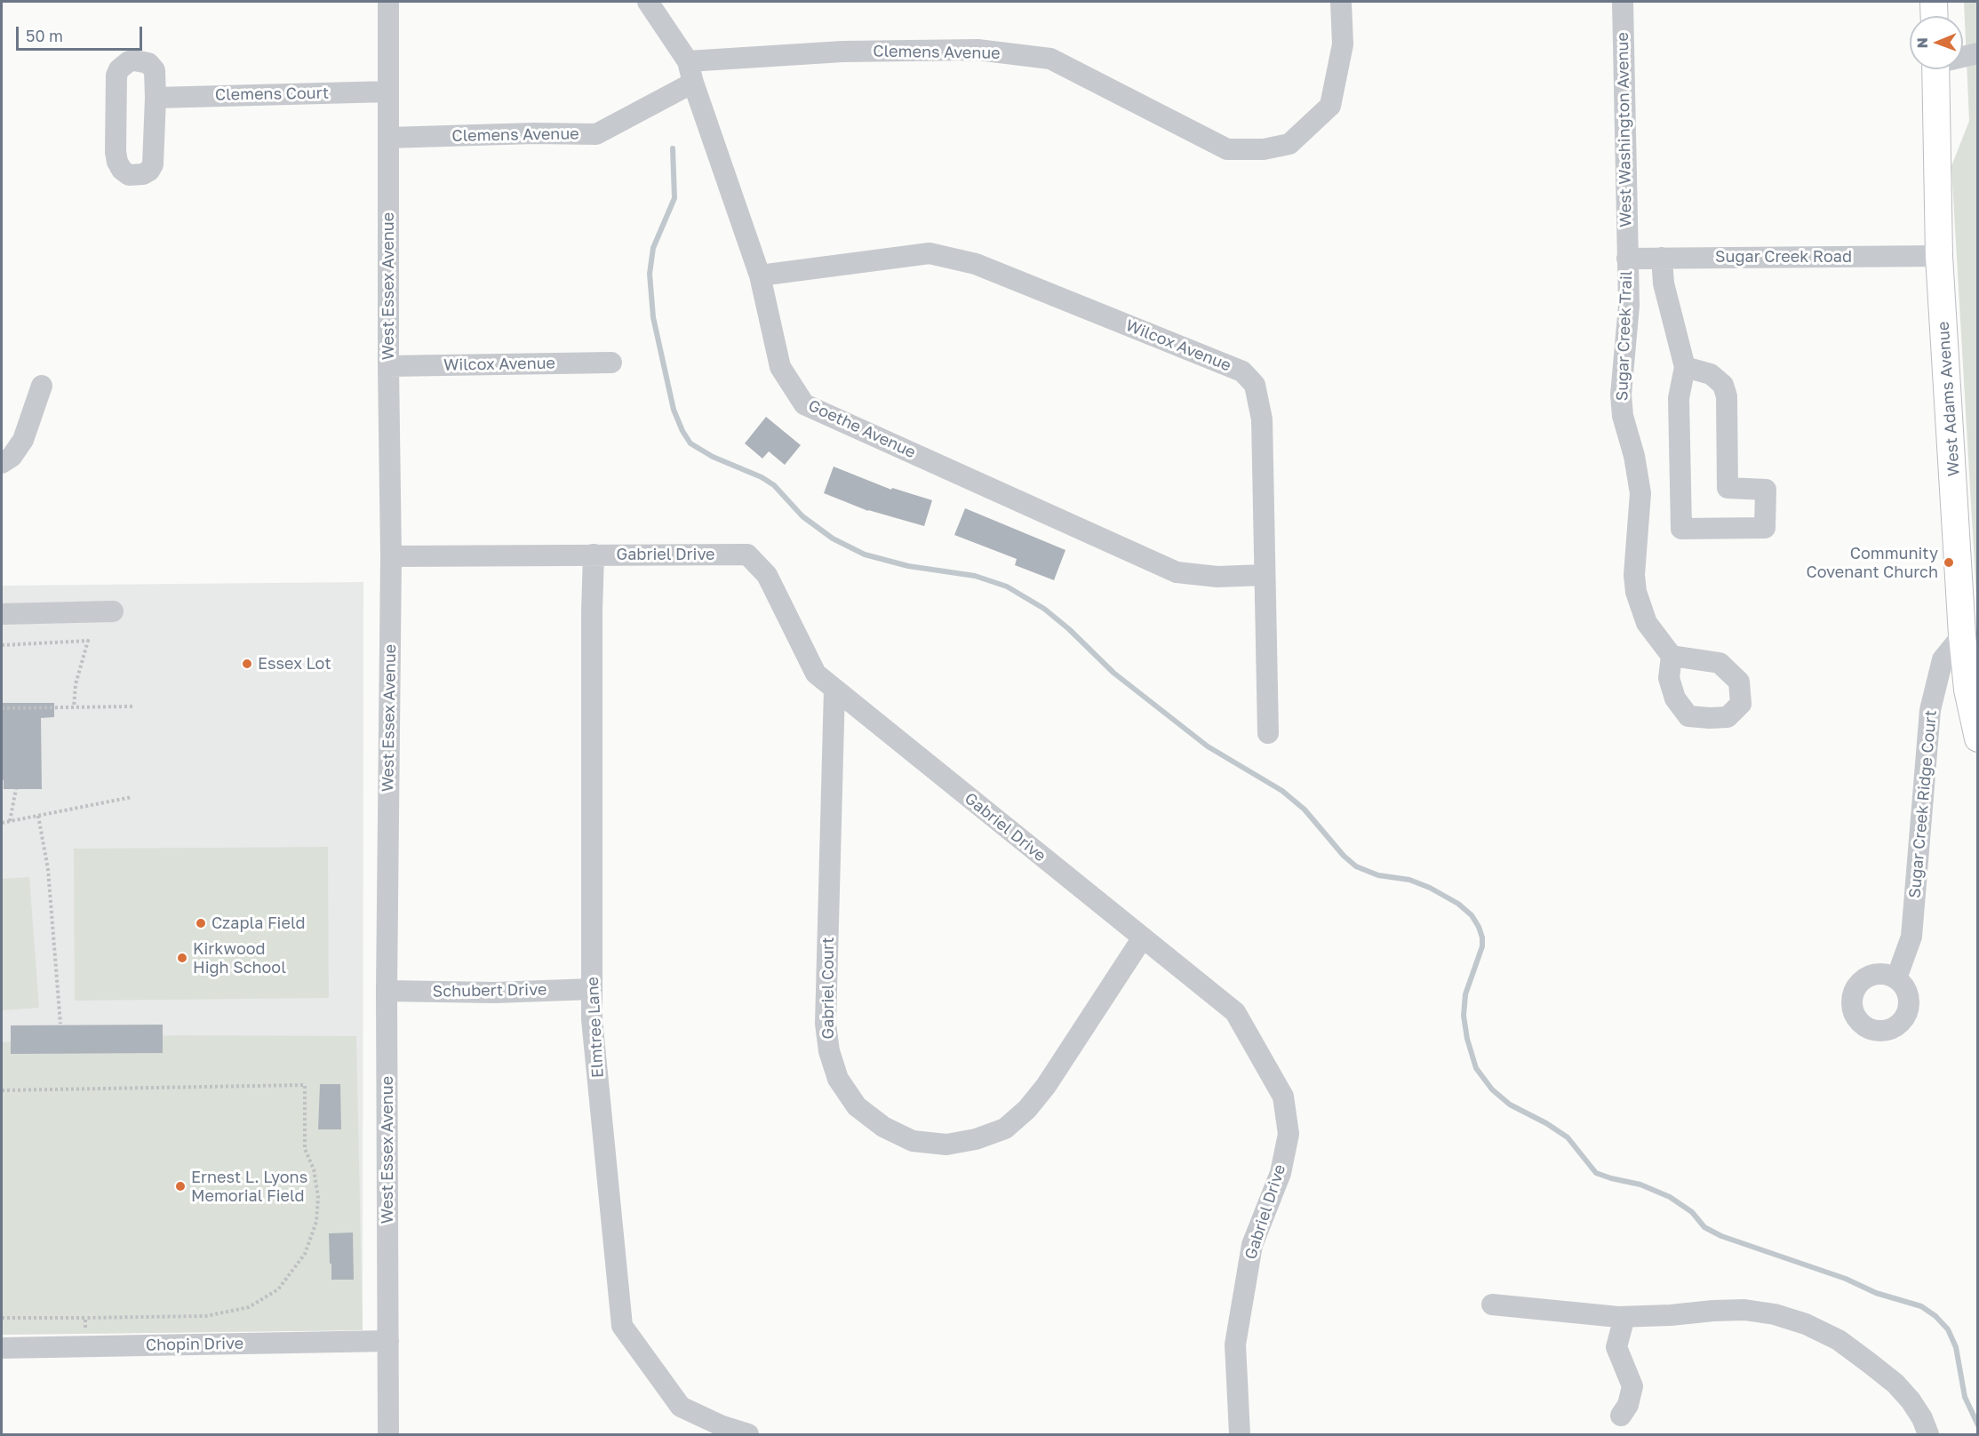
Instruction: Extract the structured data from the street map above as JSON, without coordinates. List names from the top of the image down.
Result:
{
  "streets": {
    "main road": ["West Adams Avenue"],
    "street": [
      "Clemens Avenue",
      "Clemens Court",
      "West Washington Avenue",
      "Sugar Creek Road",
      "West Essex Avenue",
      "Sugar Creek Trail",
      "Wilcox Avenue",
      "Goethe Avenue",
      "Gabriel Drive",
      "Sugar Creek Ridge Court",
      "Gabriel Court",
      "Schubert Drive",
      "Elmtree Lane",
      "Chopin Drive"
    ]
  },
  "crossings": [
    ["Clemens Avenue", "West Essex Avenue"],
    ["Clemens Avenue", "Goethe Avenue"],
    ["Clemens Court", "West Essex Avenue"],
    ["West Washington Avenue", "Sugar Creek Road"],
    ["West Washington Avenue", "Sugar Creek Trail"],
    ["Sugar Creek Road", "Sugar Creek Trail"],
    ["Sugar Creek Road", "West Adams Avenue"],
    ["West Essex Avenue", "Wilcox Avenue"],
    ["West Essex Avenue", "Gabriel Drive"],
    ["West Essex Avenue", "Schubert Drive"],
    ["West Essex Avenue", "Chopin Drive"],
    ["Wilcox Avenue", "Goethe Avenue"],
    ["West Adams Avenue", "Sugar Creek Ridge Court"],
    ["Gabriel Drive", "Gabriel Court"],
    ["Gabriel Drive", "Elmtree Lane"],
    ["Schubert Drive", "Elmtree Lane"]
  ],
  "places": [
    "Community Covenant Church",
    "Essex Lot",
    "Czapla Field",
    "Kirkwood High School",
    "Ernest L. Lyons Memorial Field"
  ],
  "scale_bar": "50 m",
  "north": "left"
}
